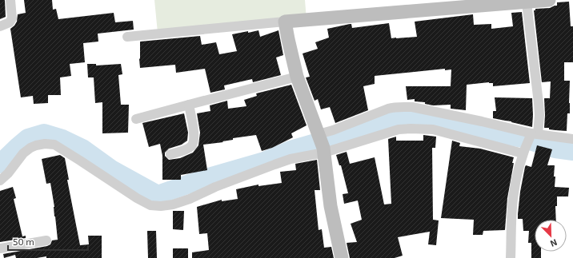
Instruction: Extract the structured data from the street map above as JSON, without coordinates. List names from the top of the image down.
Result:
{
  "scale_bar": "50 m",
  "north": "bottom right"
}
